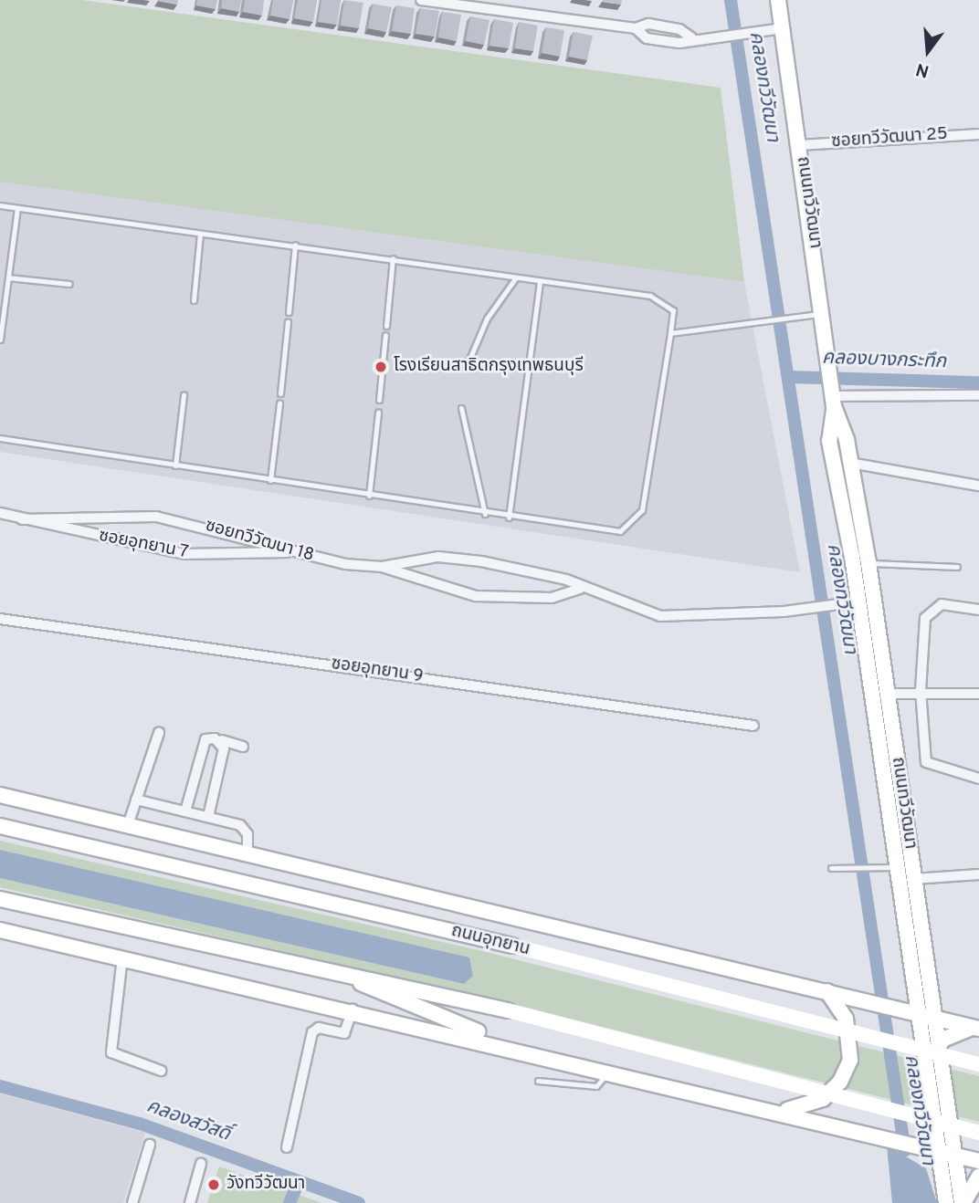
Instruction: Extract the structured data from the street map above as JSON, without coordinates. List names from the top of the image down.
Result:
{
  "streets": {
    "main road": ["ถนนทวีวัฒนา", "ถนนอุทยาน"],
    "street": [
      "ซอยทวีวัฒนา 25",
      "ซอยทวีวัฒนา 18",
      "ซอยอุทยาน 7",
      "ซอยอุทยาน 9"
    ]
  },
  "crossings": [
    ["ซอยทวีวัฒนา 25", "ถนนทวีวัฒนา"],
    ["ถนนทวีวัฒนา", "ซอยทวีวัฒนา 18"],
    ["ถนนทวีวัฒนา", "ถนนอุทยาน"],
    ["ซอยทวีวัฒนา 18", "ซอยอุทยาน 7"]
  ],
  "water": ["คลองทวีวัฒนา", "คลองบางกระทึก", "คลองสวัสดิ์"],
  "places": ["โรงเรียนสาธิตกรุงเทพธนบุรี", "วังทวีวัฒนา"],
  "north": "bottom"
}
